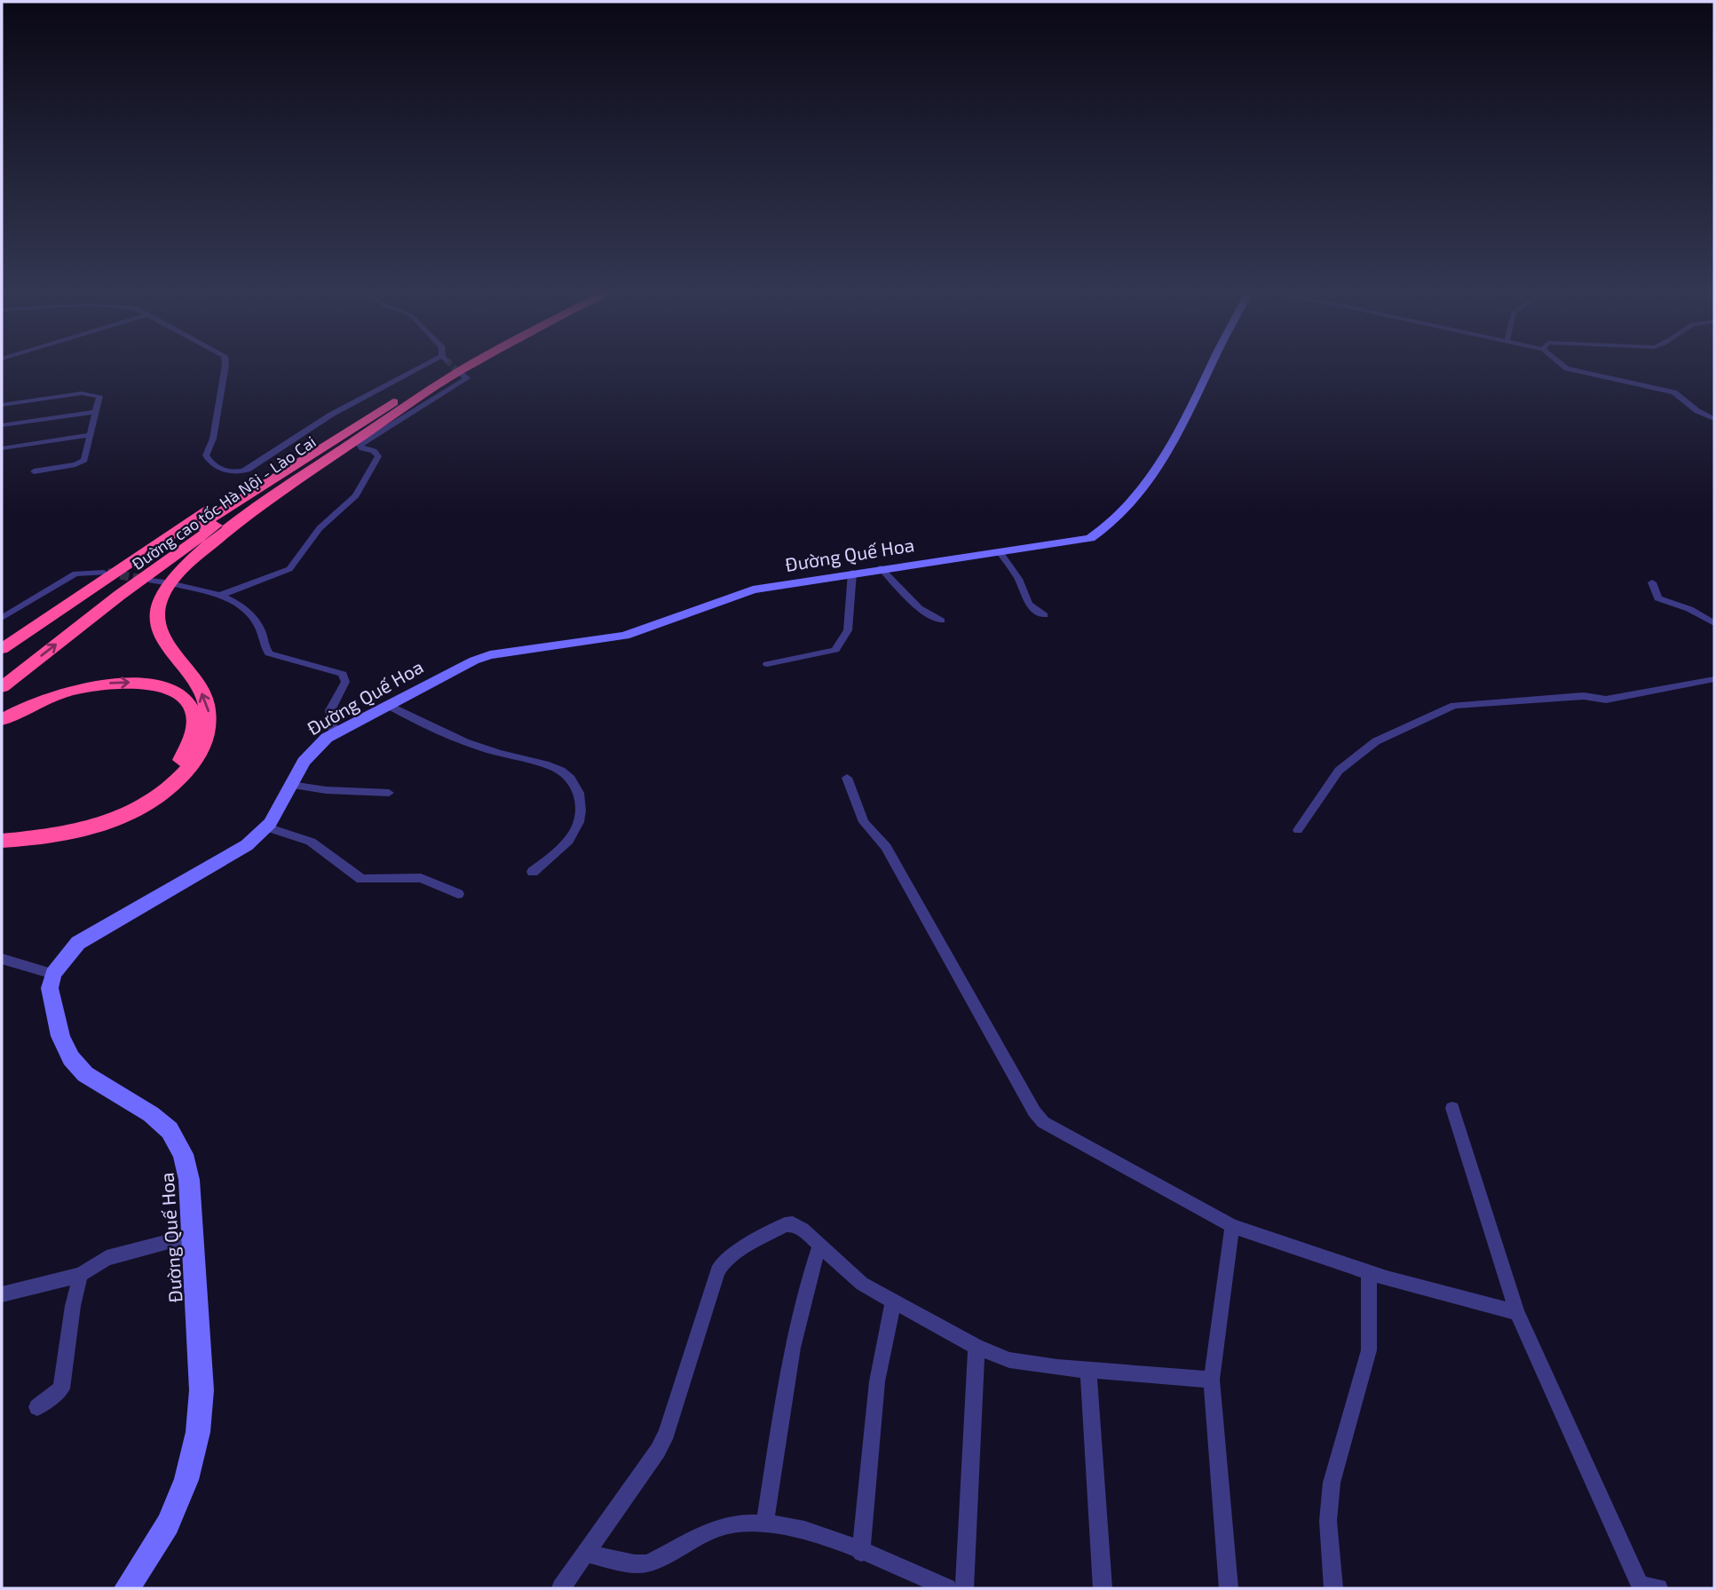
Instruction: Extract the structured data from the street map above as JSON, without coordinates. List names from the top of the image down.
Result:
{
  "streets": {
    "highway": ["Đường cao tốc Hà Nội - Lào Cai"],
    "street": ["Đường Quế Hoa"]
  }
}
